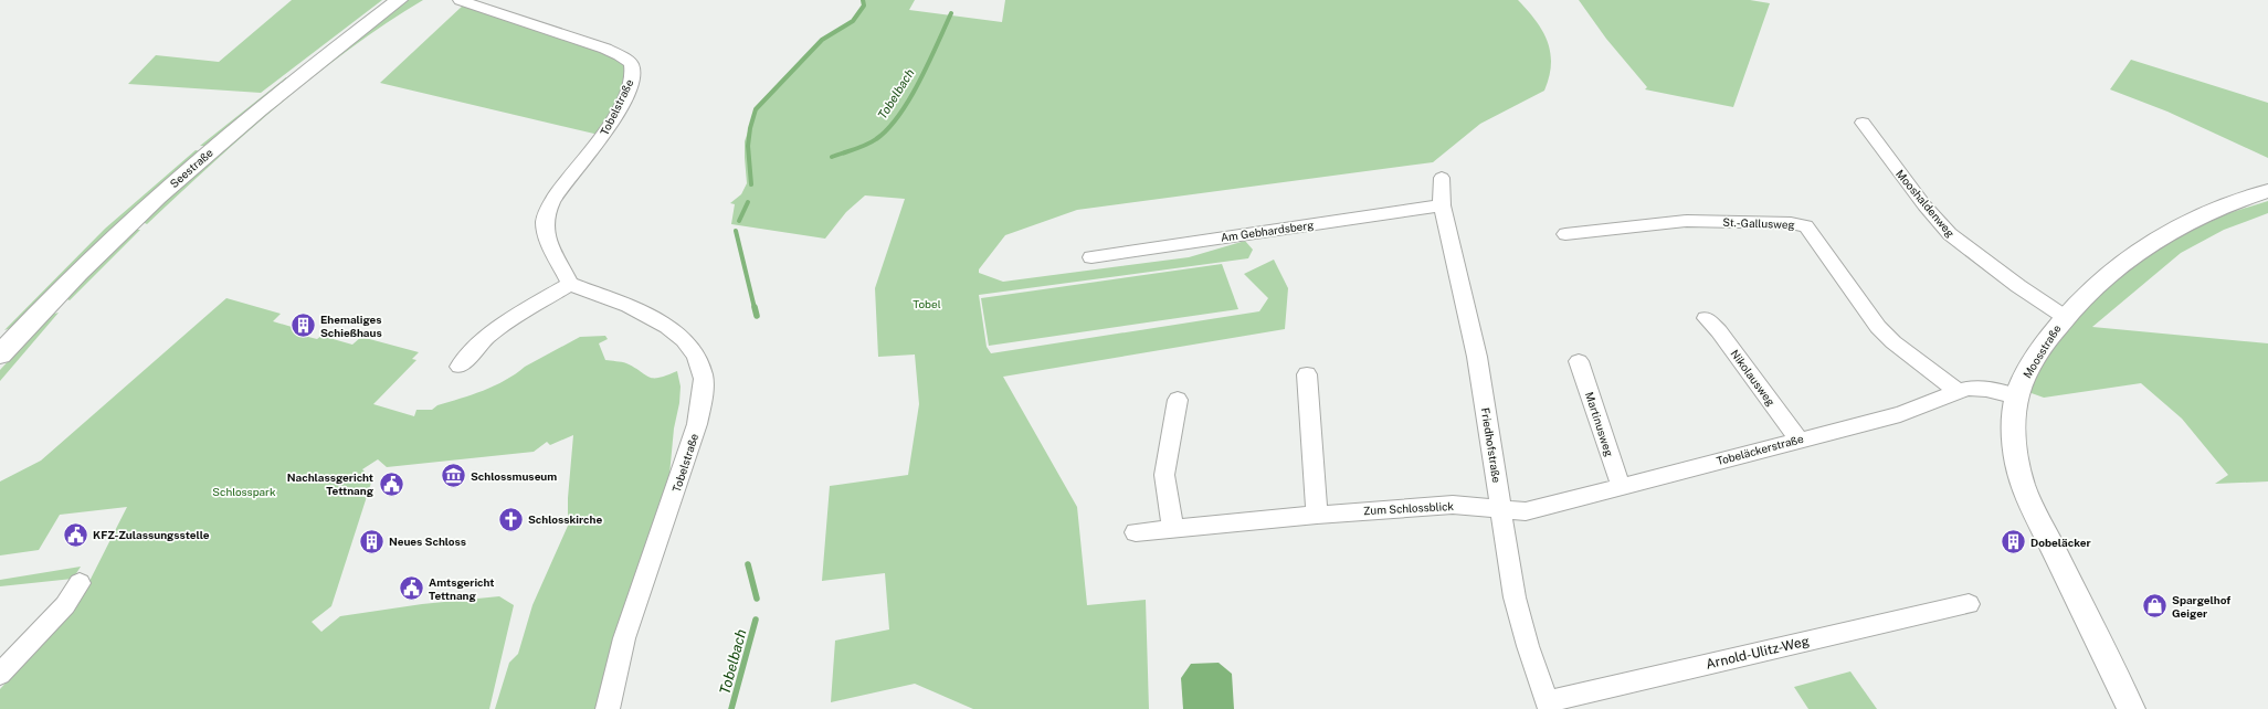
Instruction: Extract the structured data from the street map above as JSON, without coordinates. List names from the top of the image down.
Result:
{
  "streets": {
    "main road": ["Seestraße"],
    "street": [
      "Tobelstraße",
      "Mooshaldenweg",
      "St.-Gallusweg",
      "Am Gebhardsberg",
      "Moosstraße",
      "Nikolausweg",
      "Martinusweg",
      "Friedhofstraße",
      "Tobeläckerstraße",
      "Zum Schlossblick",
      "Arnold-Ulitz-Weg"
    ]
  },
  "crossings": [
    ["Mooshaldenweg", "Moosstraße"],
    ["St.-Gallusweg", "Tobeläckerstraße"],
    ["Am Gebhardsberg", "Friedhofstraße"],
    ["Moosstraße", "Tobeläckerstraße"],
    ["Nikolausweg", "Tobeläckerstraße"],
    ["Martinusweg", "Tobeläckerstraße"],
    ["Friedhofstraße", "Tobeläckerstraße"],
    ["Friedhofstraße", "Zum Schlossblick"],
    ["Friedhofstraße", "Arnold-Ulitz-Weg"],
    ["Tobeläckerstraße", "Zum Schlossblick"]
  ],
  "water": ["Tobelbach"],
  "parks": ["Tobel", "Schlosspark"],
  "places": {
    "building": ["Ehemaliges Schießhaus", "Neues Schloss", "Dobeläcker"],
    "museum": ["Schlossmuseum"],
    "public building": ["Nachlassgericht Tettnang", "KFZ-Zulassungsstelle", "Amtsgericht Tettnang"],
    "church": ["Schlosskirche"],
    "shop": ["Spargelhof Geiger"]
  }
}
